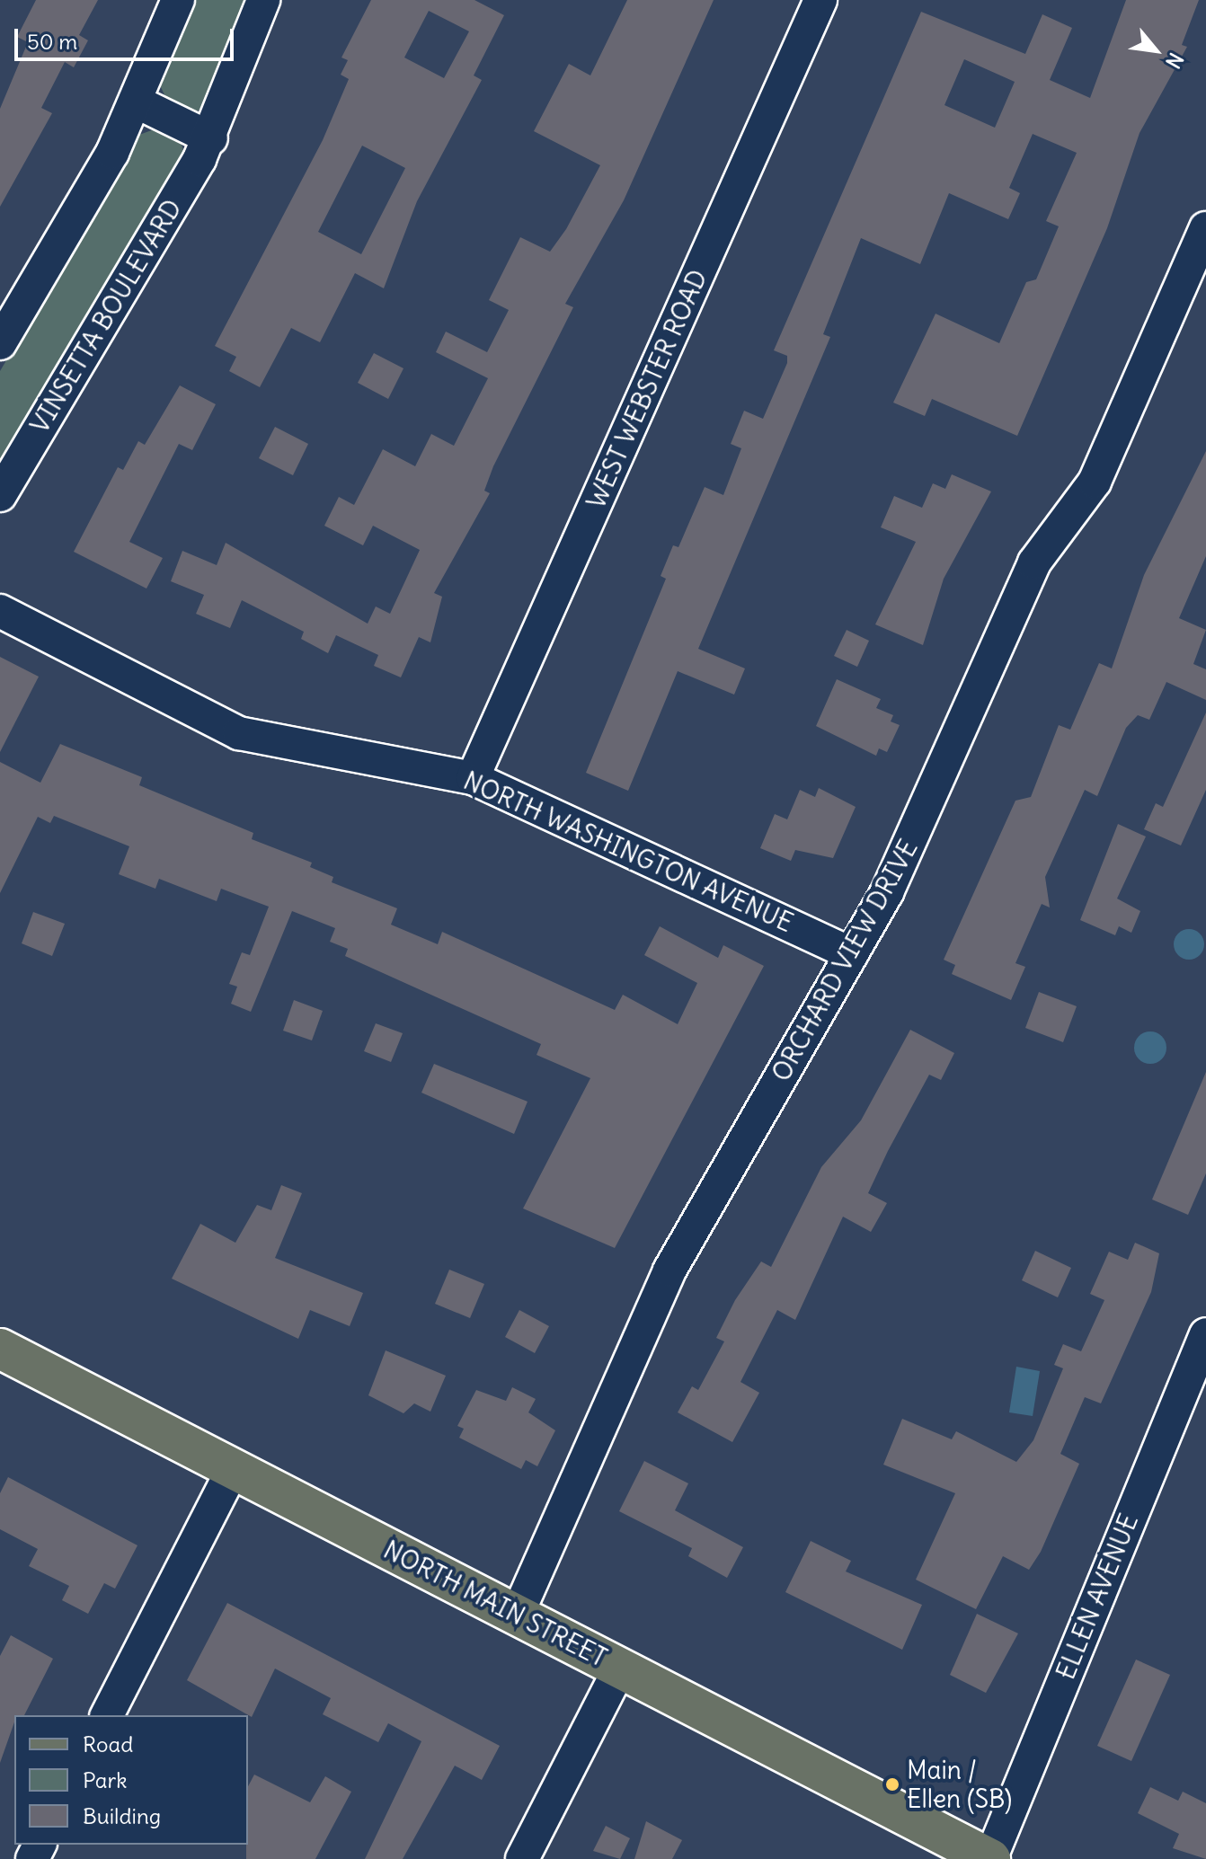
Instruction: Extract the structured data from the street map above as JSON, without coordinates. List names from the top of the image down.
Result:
{
  "streets": {
    "main road": ["NORTH MAIN STREET"],
    "street": [
      "VINSETTA BOULEVARD",
      "WEST WEBSTER ROAD",
      "NORTH WASHINGTON AVENUE",
      "ORCHARD VIEW DRIVE",
      "ELLEN AVENUE"
    ]
  },
  "crossings": [
    ["WEST WEBSTER ROAD", "NORTH WASHINGTON AVENUE"],
    ["NORTH WASHINGTON AVENUE", "ORCHARD VIEW DRIVE"],
    ["ORCHARD VIEW DRIVE", "NORTH MAIN STREET"],
    ["ELLEN AVENUE", "NORTH MAIN STREET"]
  ],
  "places": ["Main / Ellen (SB)"],
  "legend": ["Road", "Park", "Building"],
  "scale_bar": "50 m",
  "north": "bottom right"
}
